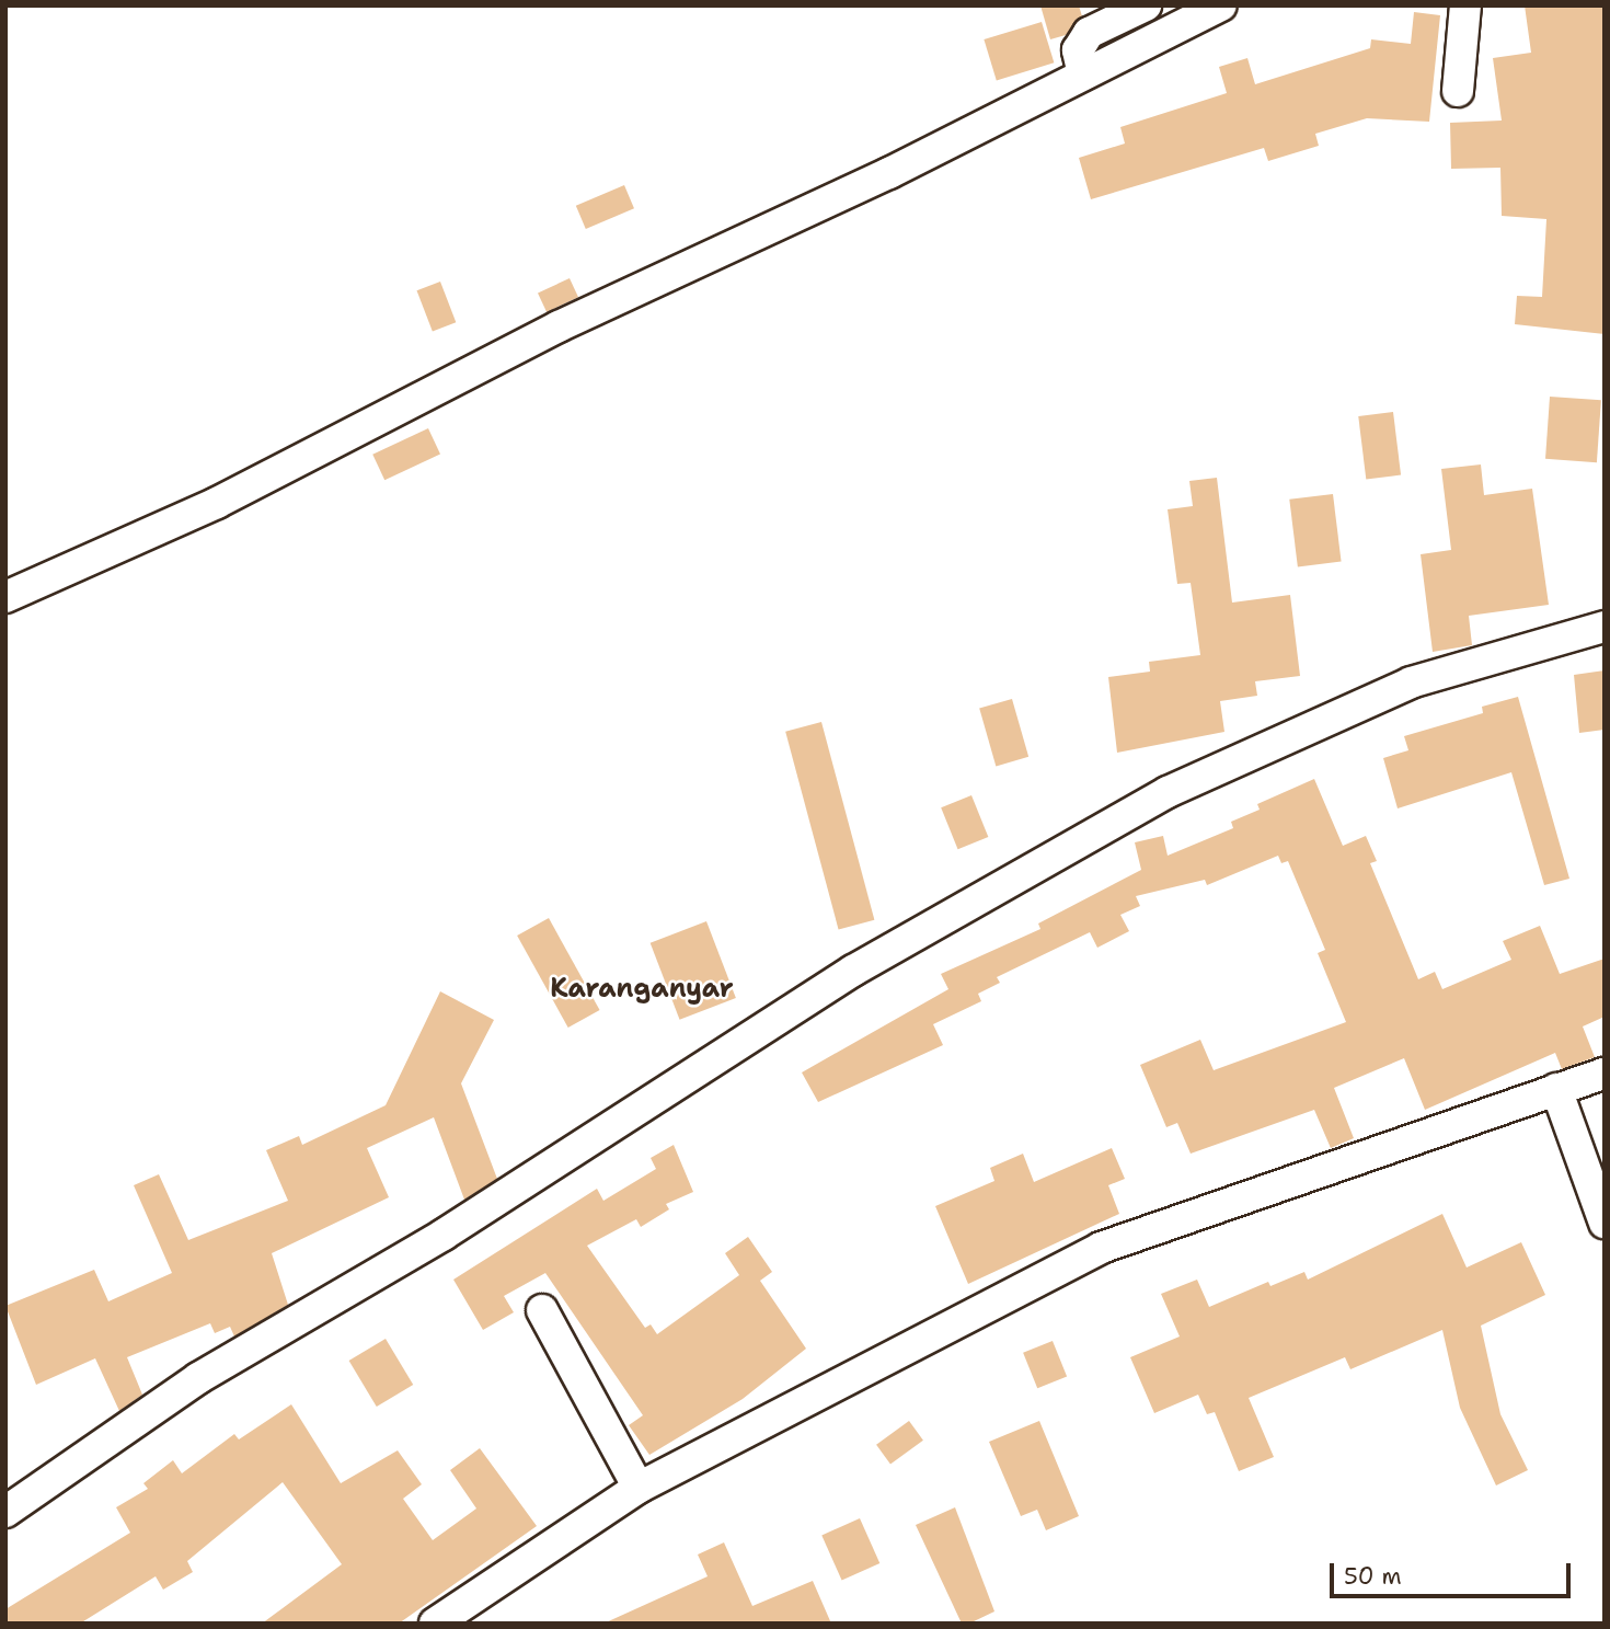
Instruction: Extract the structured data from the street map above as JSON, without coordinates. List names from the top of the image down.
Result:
{
  "districts": ["Karanganyar"],
  "scale_bar": "50 m"
}
